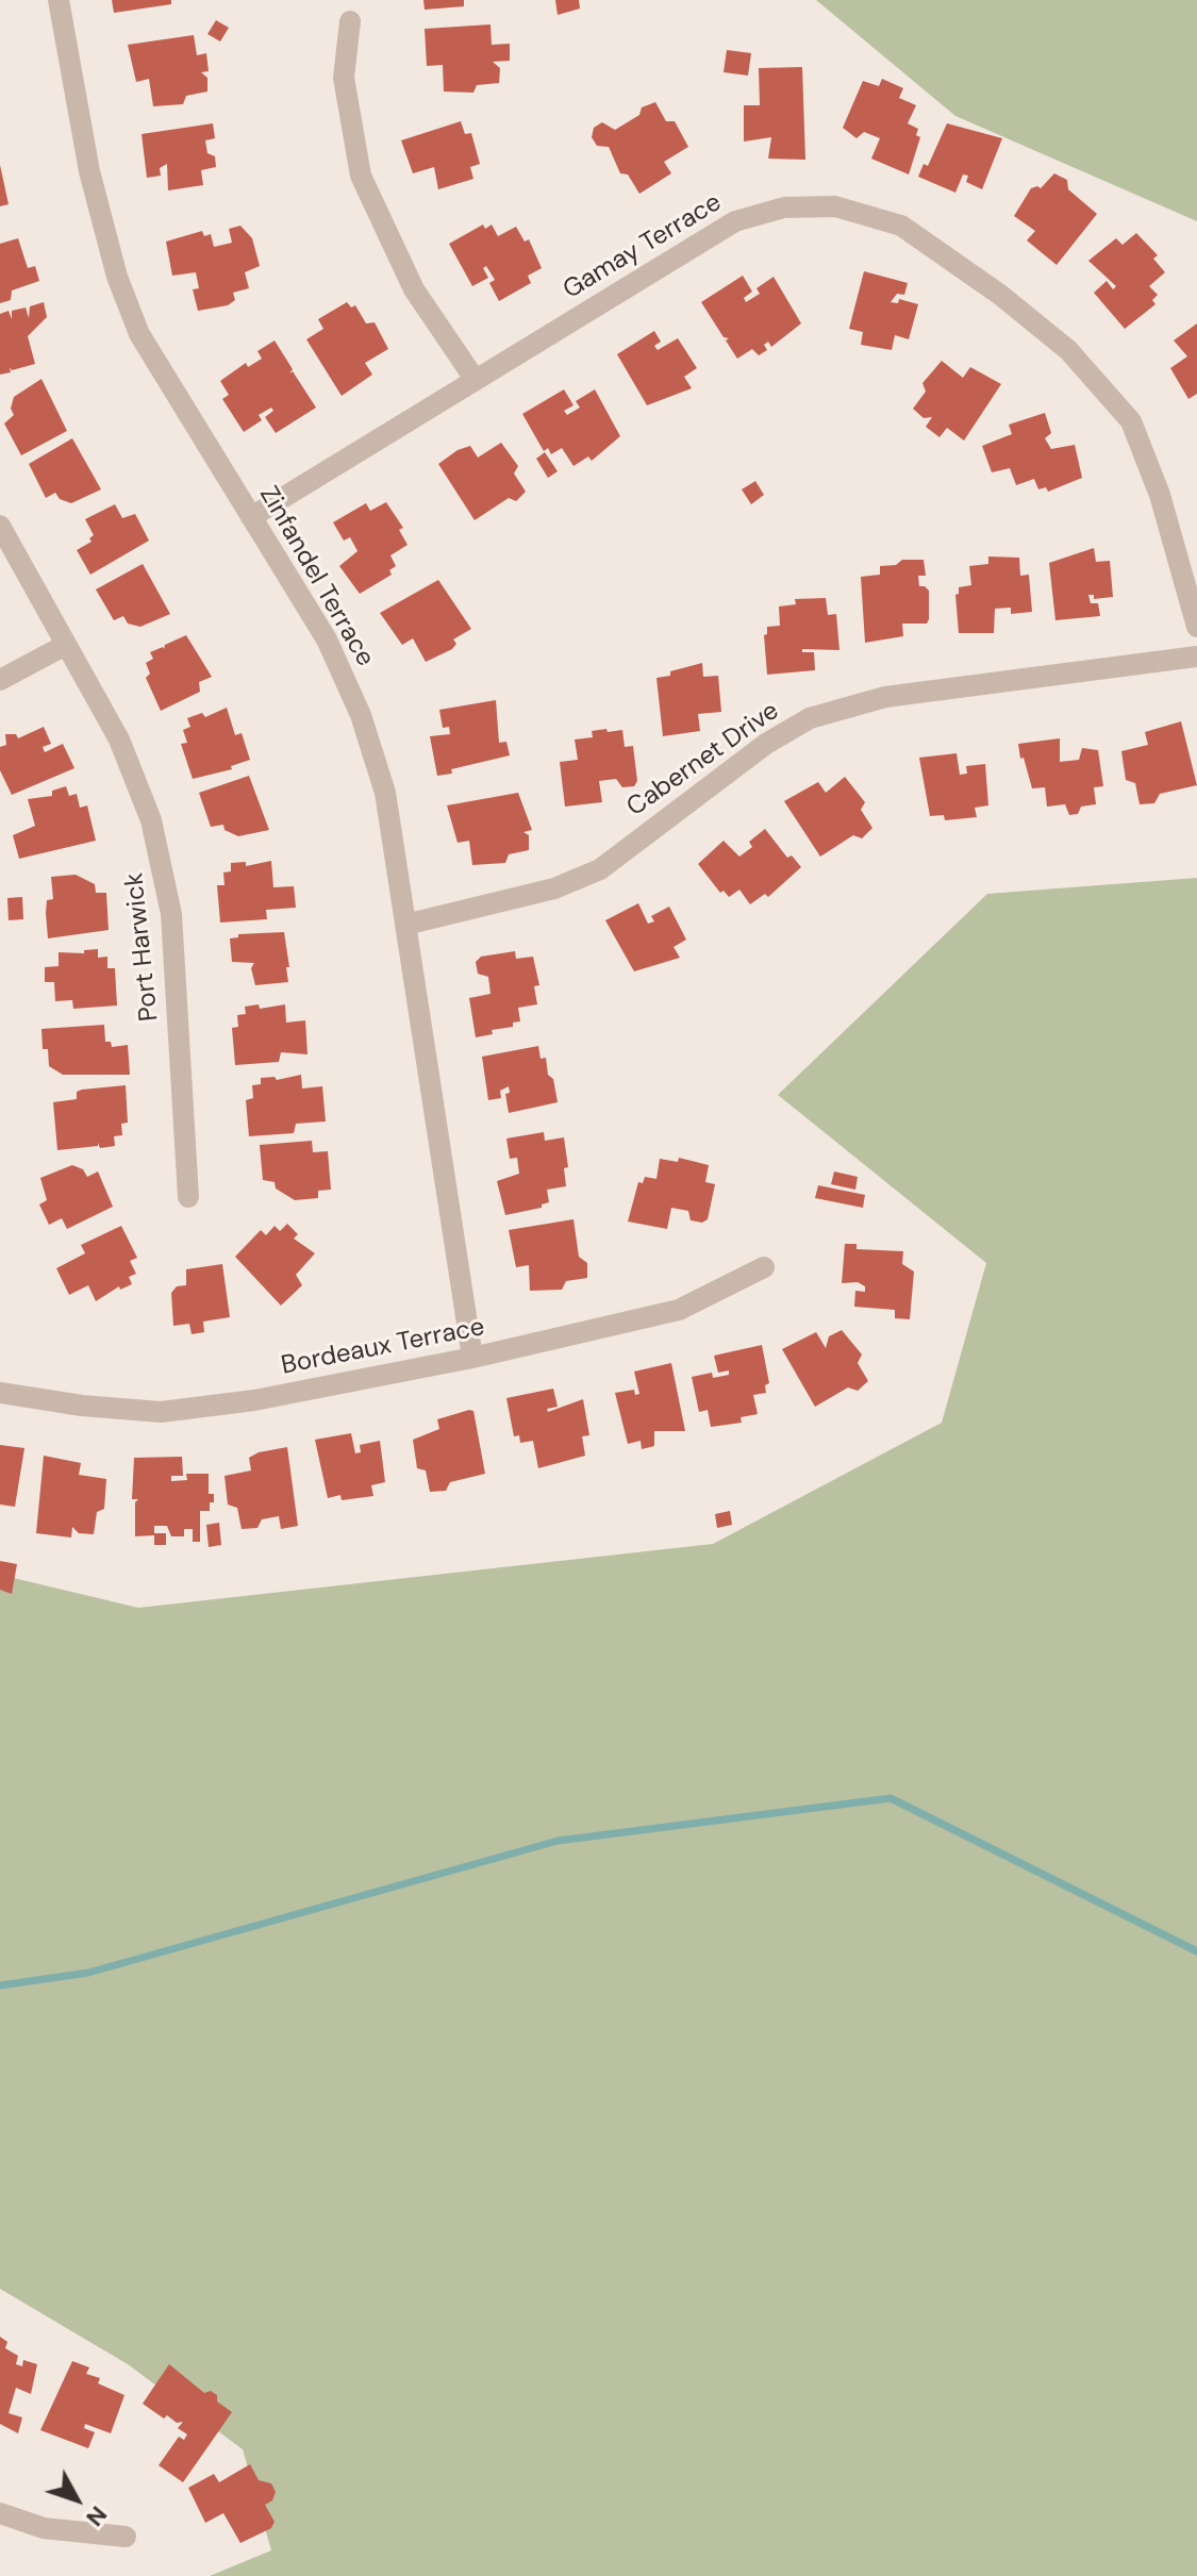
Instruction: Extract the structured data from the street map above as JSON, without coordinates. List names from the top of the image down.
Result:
{
  "streets": {
    "street": [
      "Gamay Terrace",
      "Zinfandel Terrace",
      "Cabernet Drive",
      "Port Harwick",
      "Bordeaux Terrace"
    ]
  },
  "crossings": [
    ["Gamay Terrace", "Zinfandel Terrace"],
    ["Zinfandel Terrace", "Cabernet Drive"],
    ["Zinfandel Terrace", "Bordeaux Terrace"]
  ],
  "north": "bottom right"
}
